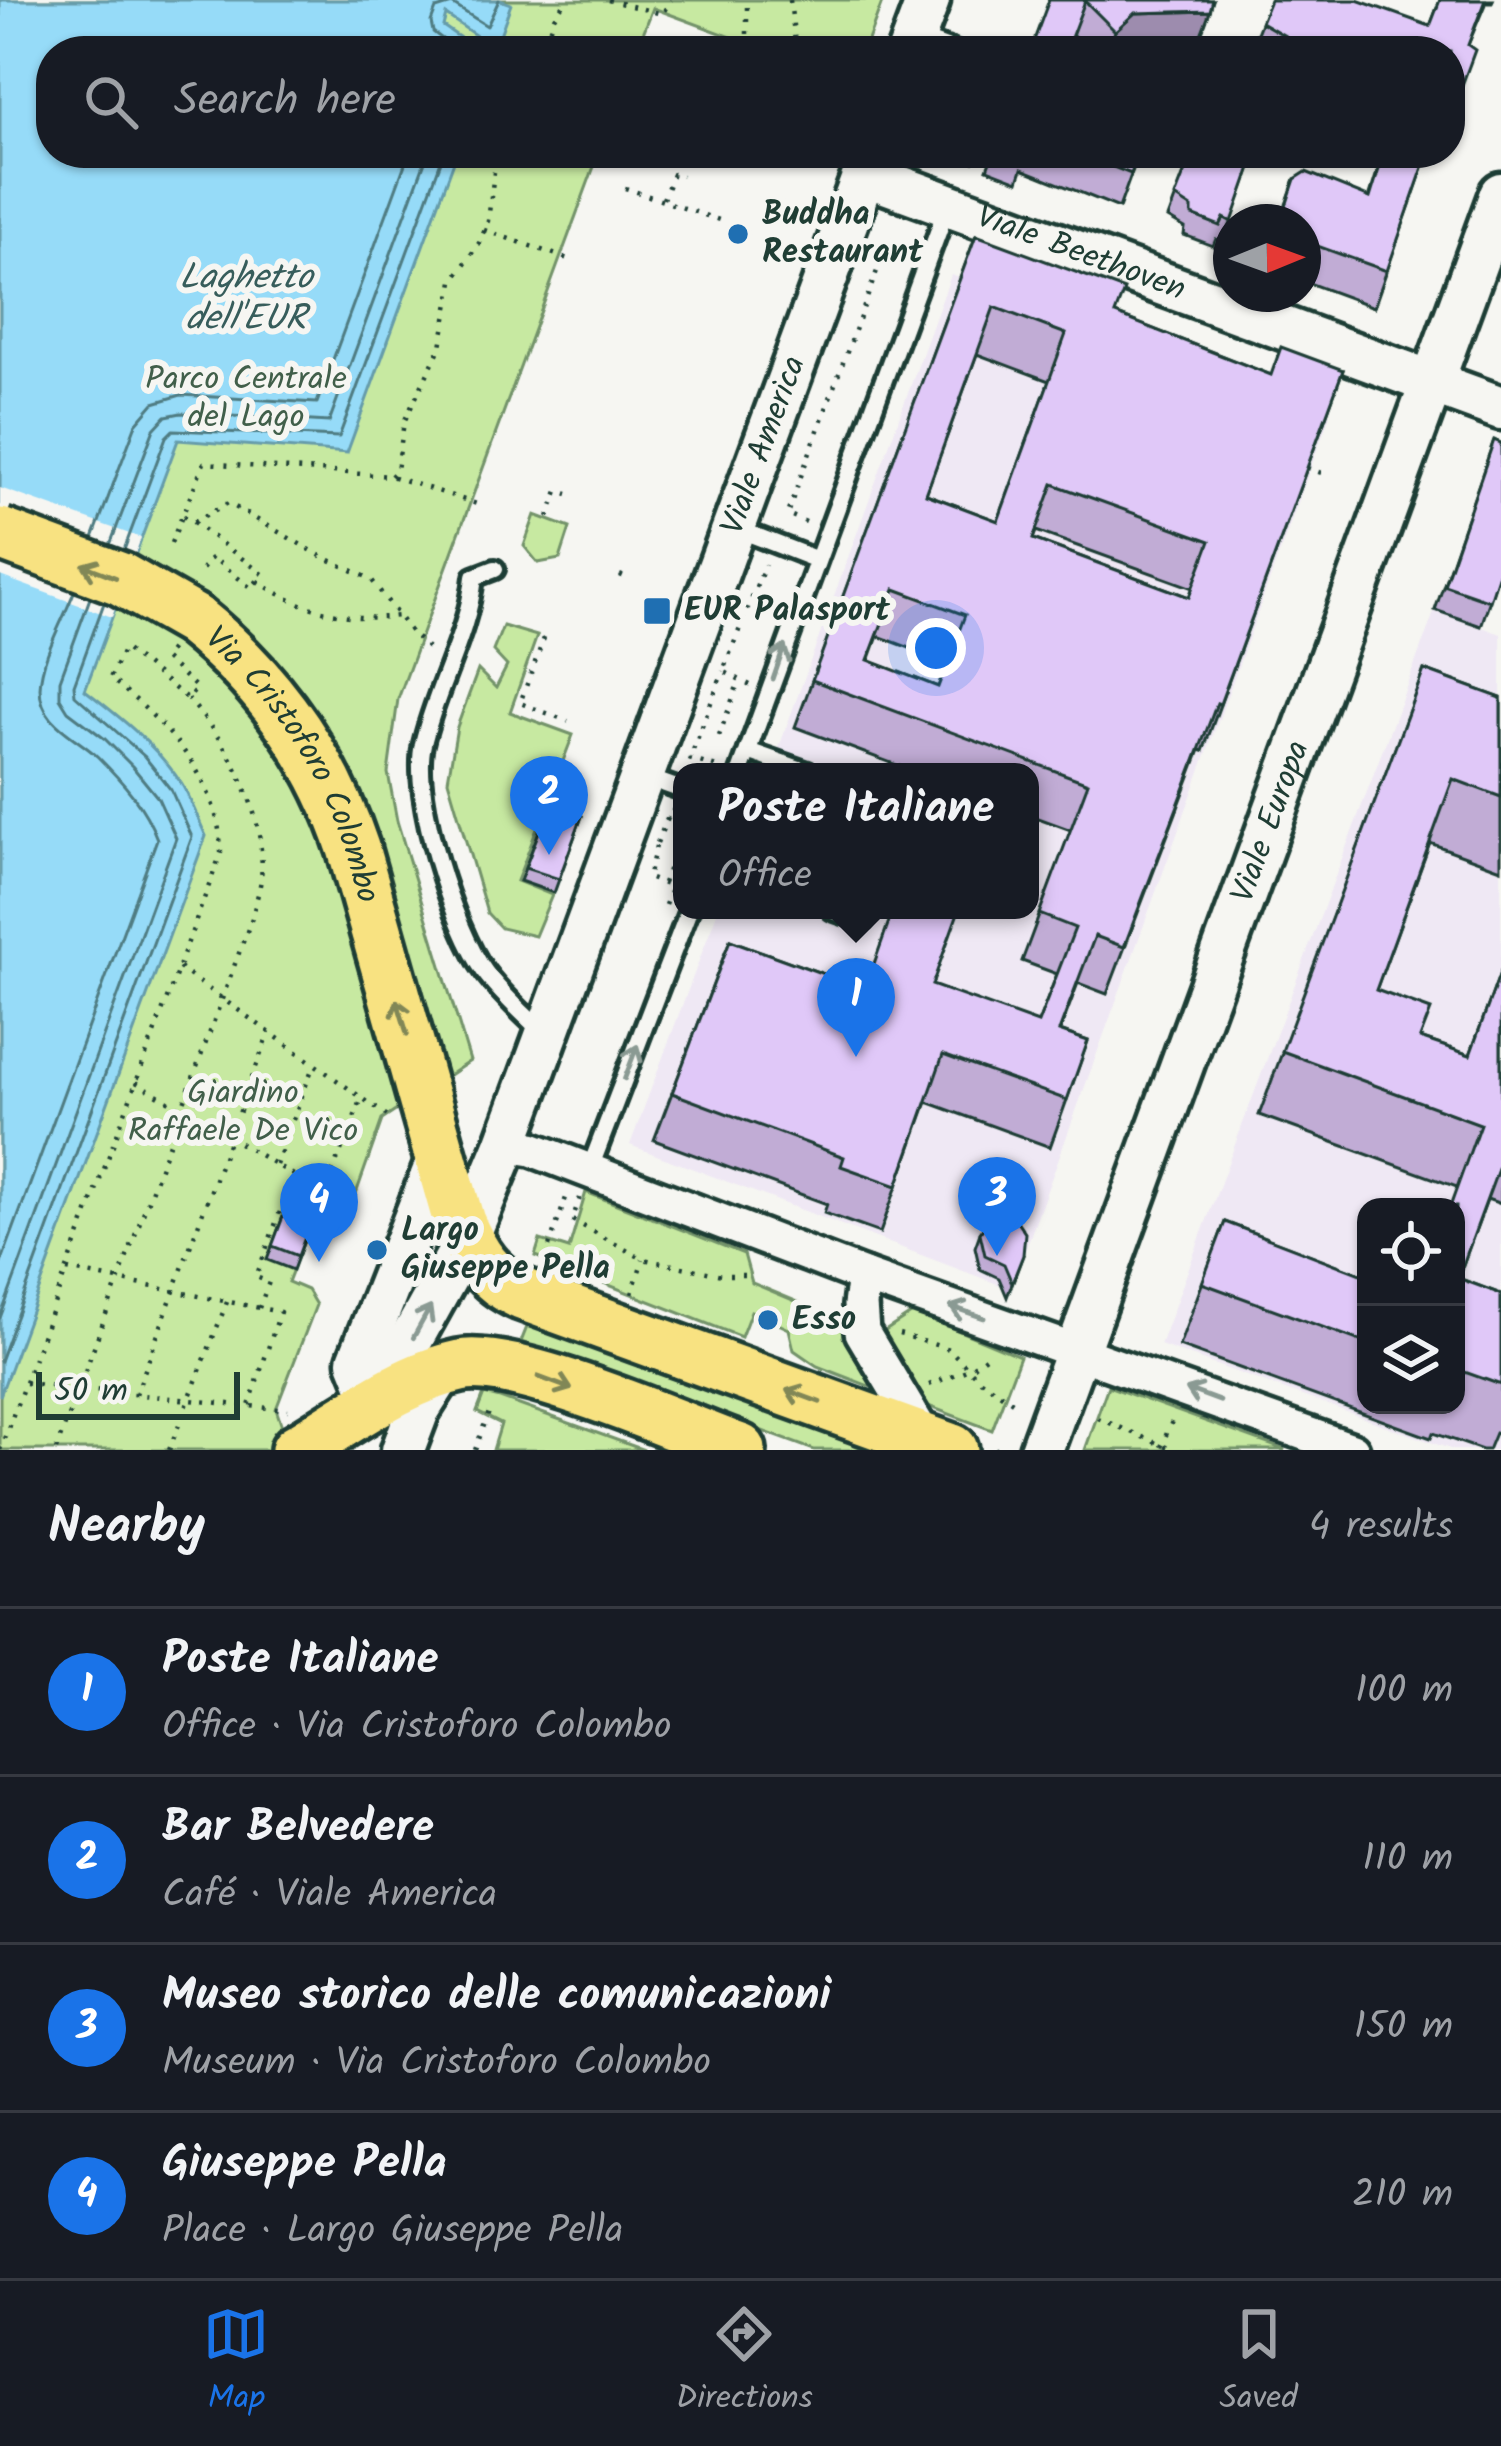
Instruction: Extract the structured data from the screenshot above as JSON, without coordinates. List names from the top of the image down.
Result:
{
  "streets": {
    "main road": ["Via Cristoforo Colombo"],
    "street": ["Viale Beethoven", "Viale America", "Viale Europa"]
  },
  "crossings": [
    ["Viale Beethoven", "Viale Europa"],
    ["Via Cristoforo Colombo", "Viale Europa"]
  ],
  "one_way": ["Via Cristoforo Colombo"],
  "water": ["Laghetto dell'EUR"],
  "parks": ["Parco Centrale del Lago", "Giardino Raffaele De Vico"],
  "places": {
    "other": ["Buddha Restaurant", "Largo Giuseppe Pella", "Esso"],
    "transit": ["EUR Palasport"]
  },
  "scale_bar": "50 m",
  "north": "right",
  "page": {
    "search": "Search here",
    "pins": [
      "2",
      "1",
      "3",
      "4"
    ],
    "popup": ["Poste Italiane", "Office"],
    "scale": "50 m",
    "heading": ["Nearby", "4 results"],
    "list": [
      {
        "mark": "1",
        "name": "Poste Italiane",
        "note": "Office · Via Cristoforo Colombo",
        "value": "100 m"
      },
      {
        "mark": "2",
        "name": "Bar Belvedere",
        "note": "Café · Viale America",
        "value": "110 m"
      },
      {
        "mark": "3",
        "name": "Museo storico delle comunicazioni",
        "note": "Museum · Via Cristoforo Colombo",
        "value": "150 m"
      },
      {
        "mark": "4",
        "name": "Giuseppe Pella",
        "note": "Place · Largo Giuseppe Pella",
        "value": "210 m"
      }
    ],
    "nav": ["Map", "Directions", "Saved"]
  }
}
